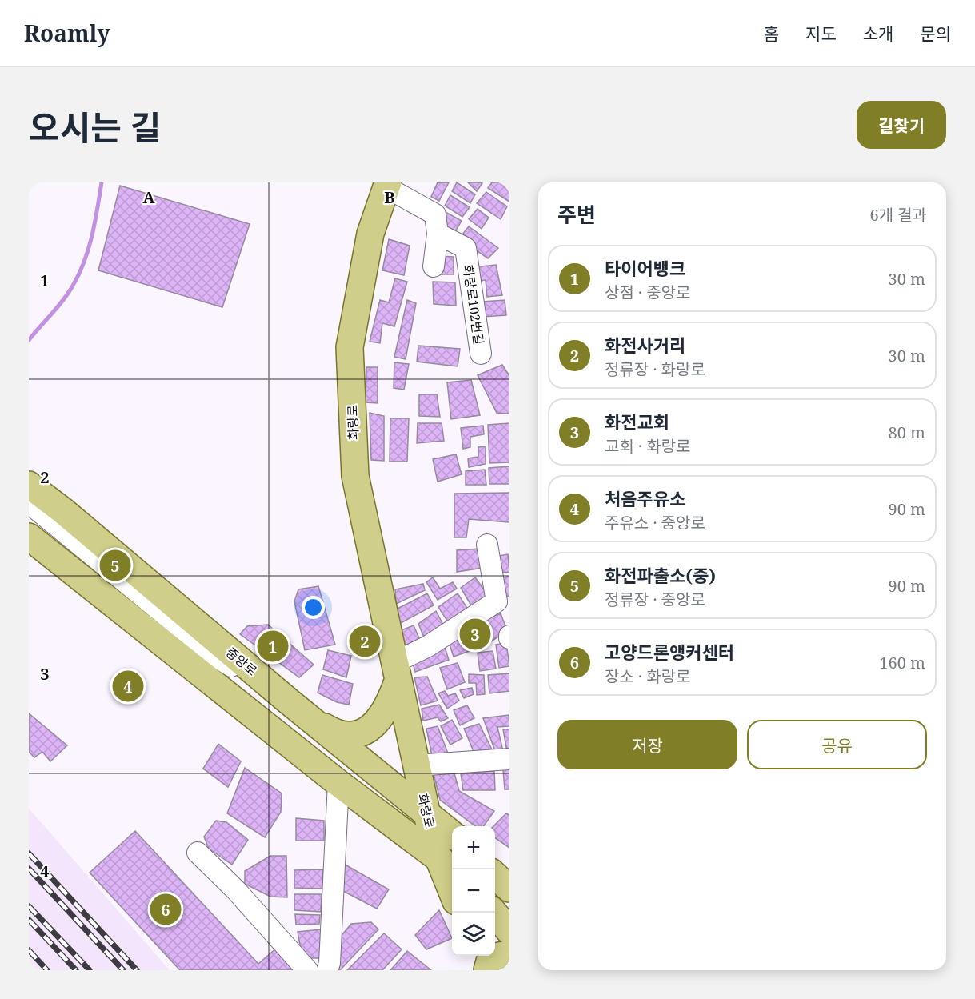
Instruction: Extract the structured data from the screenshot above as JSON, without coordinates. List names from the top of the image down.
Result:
{
  "streets": {
    "main road": ["화랑로", "중앙로"],
    "street": ["화랑로102번길"]
  },
  "crossings": [
    ["화랑로", "중앙로"]
  ],
  "page": {
    "header": "Roamly",
    "nav": [
      "홈",
      "지도",
      "소개",
      "문의"
    ],
    "title": "오시는 길",
    "buttons": [
      "길찾기",
      ["저장", "공유"]
    ],
    "heading": ["주변", "6개 결과"],
    "list": [
      {
        "mark": "1",
        "name": "타이어뱅크",
        "note": "상점 · 중앙로",
        "value": "30 m"
      },
      {
        "mark": "2",
        "name": "화전사거리",
        "note": "정류장 · 화랑로",
        "value": "30 m"
      },
      {
        "mark": "3",
        "name": "화전교회",
        "note": "교회 · 화랑로",
        "value": "80 m"
      },
      {
        "mark": "4",
        "name": "처음주유소",
        "note": "주유소 · 중앙로",
        "value": "90 m"
      },
      {
        "mark": "5",
        "name": "화전파출소(중)",
        "note": "정류장 · 중앙로",
        "value": "90 m"
      },
      {
        "mark": "6",
        "name": "고양드론앵커센터",
        "note": "장소 · 화랑로",
        "value": "160 m"
      }
    ],
    "pins": [
      "5",
      "3",
      "2",
      "1",
      "4",
      "6"
    ],
    "map_buttons": ["+", "−"]
  },
  "grid": {
    "columns": ["A", "B"],
    "rows": [
      "1",
      "2",
      "3",
      "4"
    ]
  }
}
